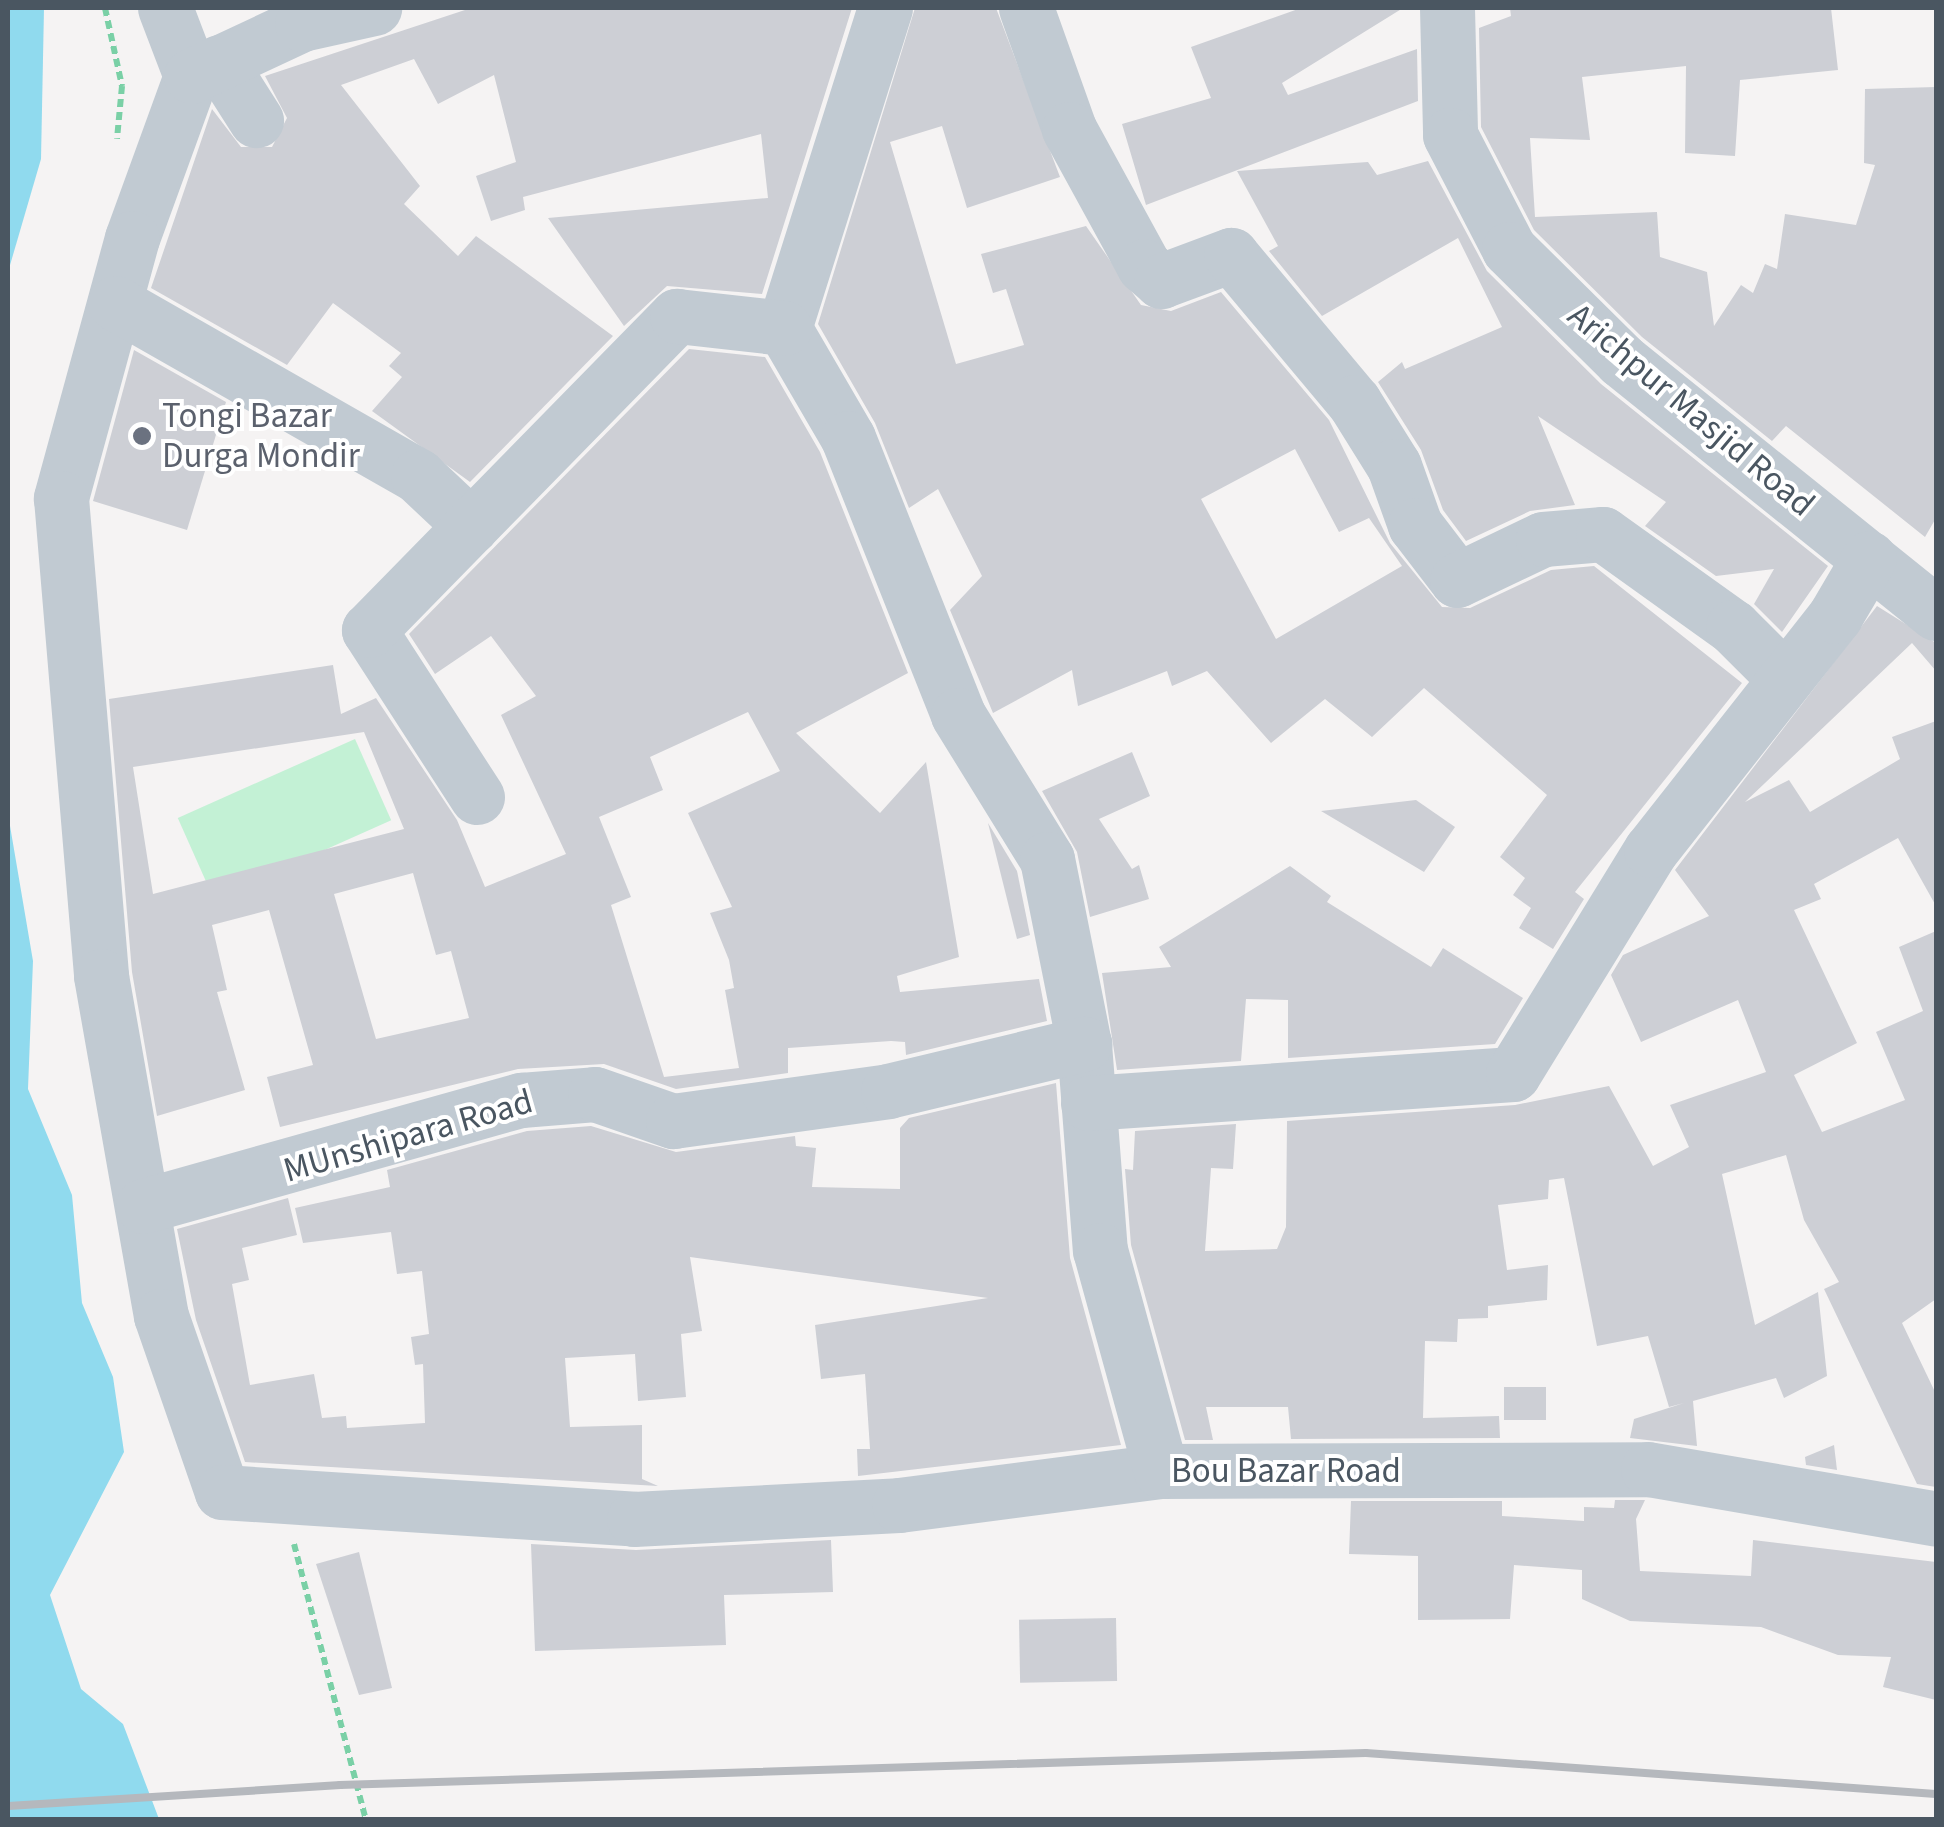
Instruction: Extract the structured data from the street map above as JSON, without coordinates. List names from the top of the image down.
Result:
{
  "streets": {
    "street": ["Arichpur Masjid Road", "MUnshipara Road", "Bou Bazar Road"]
  },
  "crossings": [
    ["MUnshipara Road", "Bou Bazar Road"]
  ],
  "places": ["Tongi Bazar Durga Mondir"]
}
